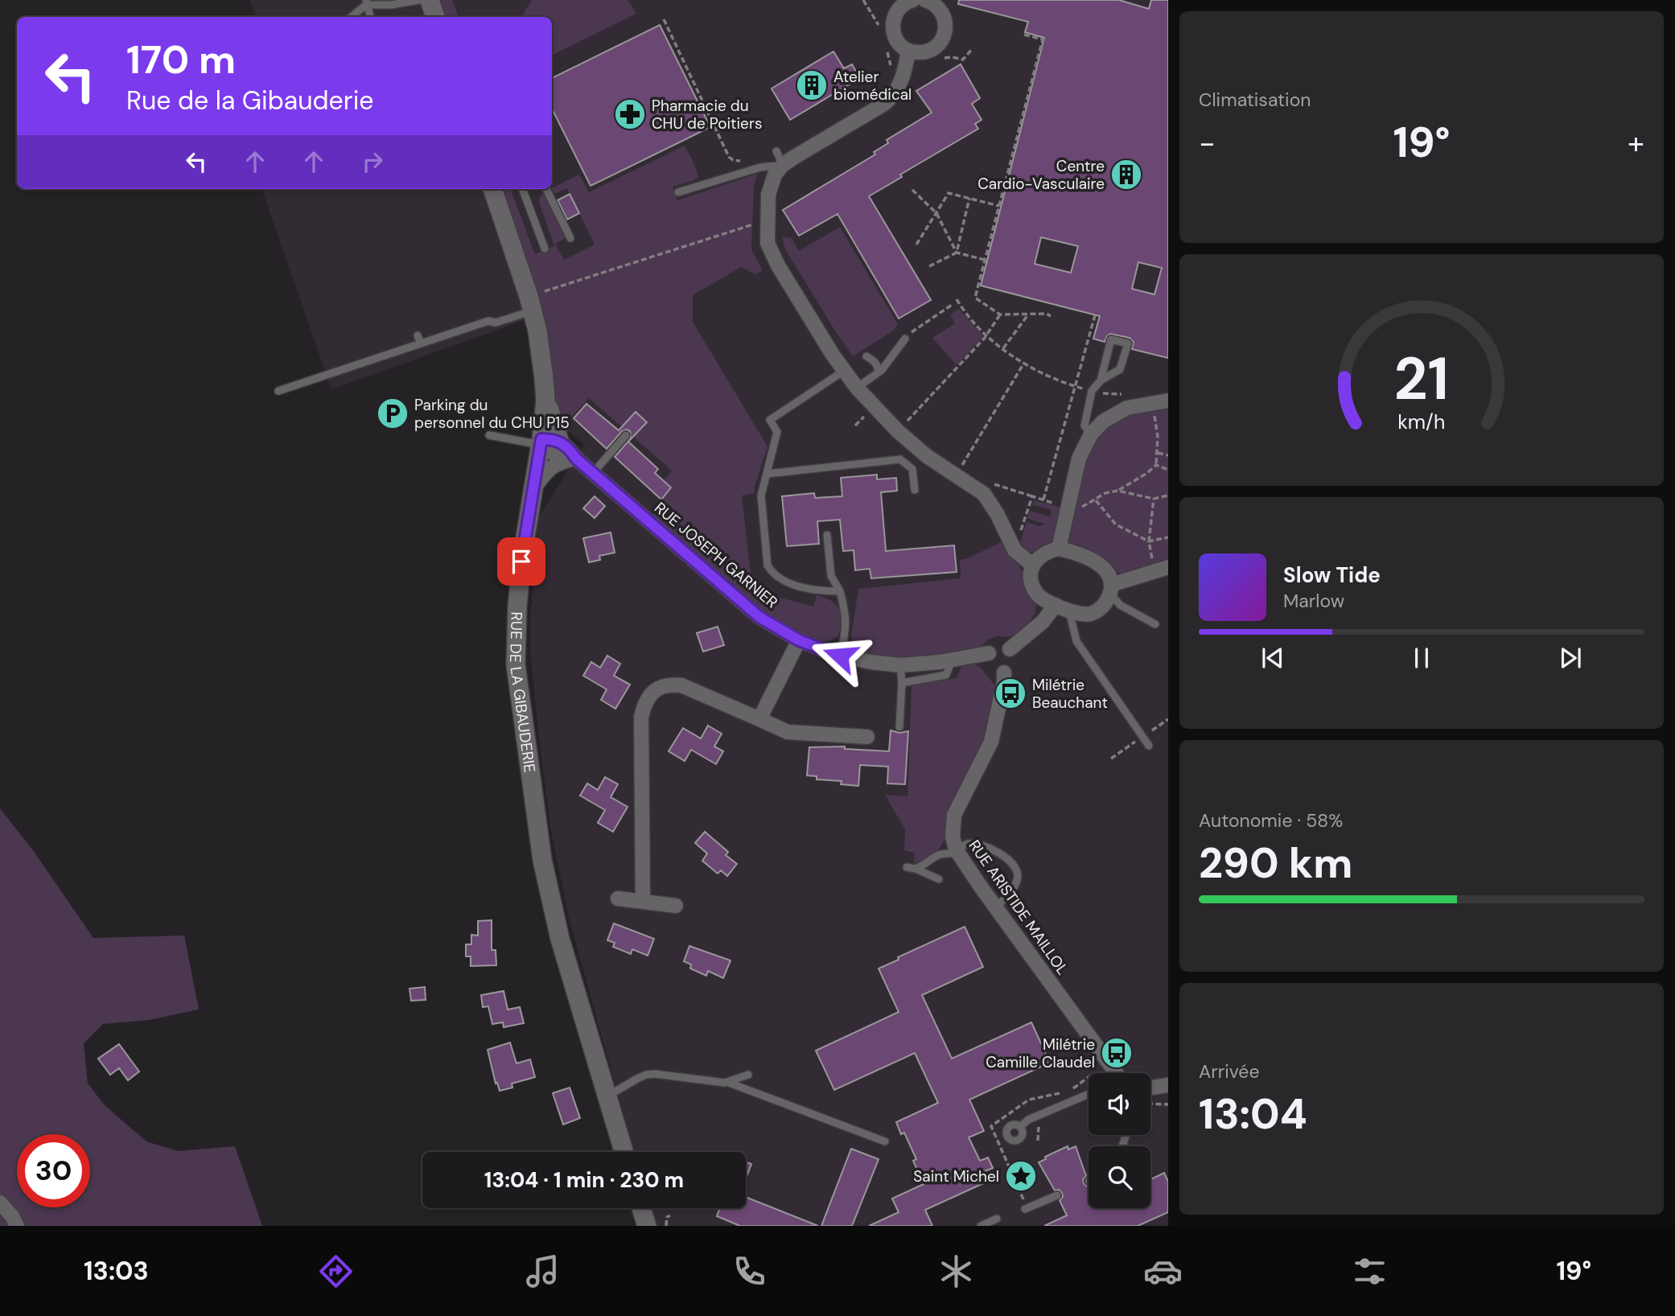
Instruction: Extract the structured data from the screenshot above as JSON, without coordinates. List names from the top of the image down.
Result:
{
  "streets": {
    "street": ["RUE JOSEPH GARNIER", "RUE DE LA GIBAUDERIE", "RUE ARISTIDE MAILLOL"]
  },
  "places": {
    "building": ["Atelier biomédical", "Centre Cardio-Vasculaire"],
    "pharmacy": ["Pharmacie du CHU de Poitiers"],
    "parking": ["Parking du personnel du CHU P15"],
    "bus stop": ["Milétrie Beauchant", "Milétrie Camille Claudel"],
    "place": ["Saint Michel"]
  },
  "page": {
    "tile": [
      "Climatisation",
      ["Autonomie · 58%", "290 km"],
      ["Arrivée", "13:04"]
    ],
    "turn": ["170 m", "Rue de la Gibauderie"],
    "heat": ["−", "19°", "+"],
    "song": ["Slow Tide", "Marlow"],
    "limit": "30",
    "trip": "13:04 · 1 min · 230 m",
    "tabs": ["13:03", "19°"],
    "gauge": ["21", "km/h"]
  }
}
